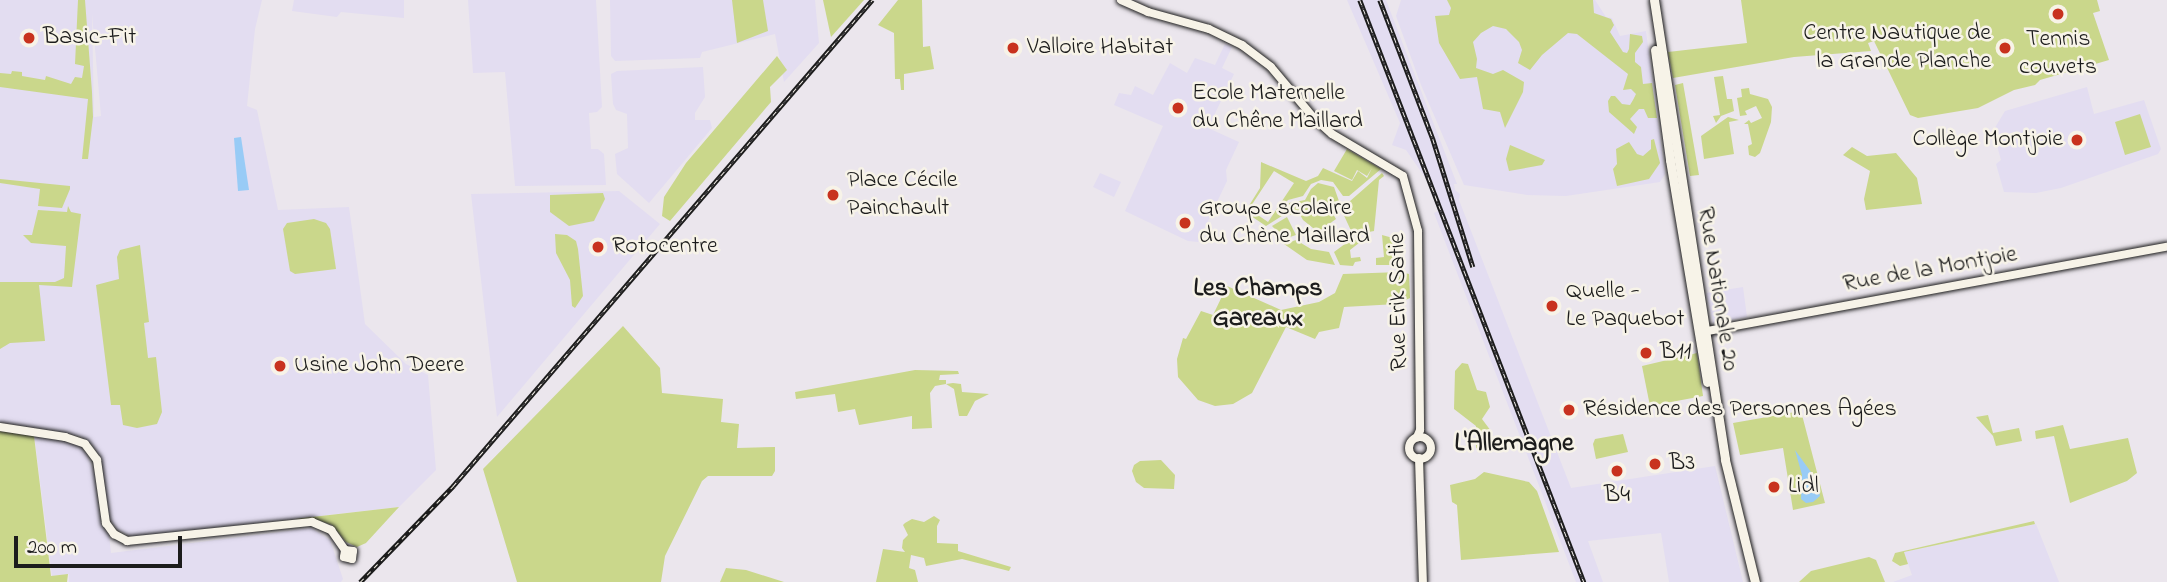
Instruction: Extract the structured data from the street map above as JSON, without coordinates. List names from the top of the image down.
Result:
{
  "streets": {
    "main road": ["Rue Nationale 20"],
    "street": ["Rue de la Montjoie", "Rue Erik Satie"]
  },
  "crossings": [
    ["Rue de la Montjoie", "Rue Nationale 20"]
  ],
  "districts": ["Les Champs Gareaux", "L'Allemagne"],
  "places": [
    "Tennis couvets",
    "Basic-Fit",
    "Valloire Habitat",
    "Centre Nautique de la Grande Planche",
    "Ecole Maternelle du Chêne Maillard",
    "Collège Montjoie",
    "Place Cécile Painchault",
    "Groupe scolaire du Chène Maillard",
    "Rotocentre",
    "Quelle - Le Paquebot",
    "B11",
    "Usine John Deere",
    "Résidence des Personnes Agées",
    "B3",
    "B4",
    "Lidl"
  ],
  "scale_bar": "200 m"
}
